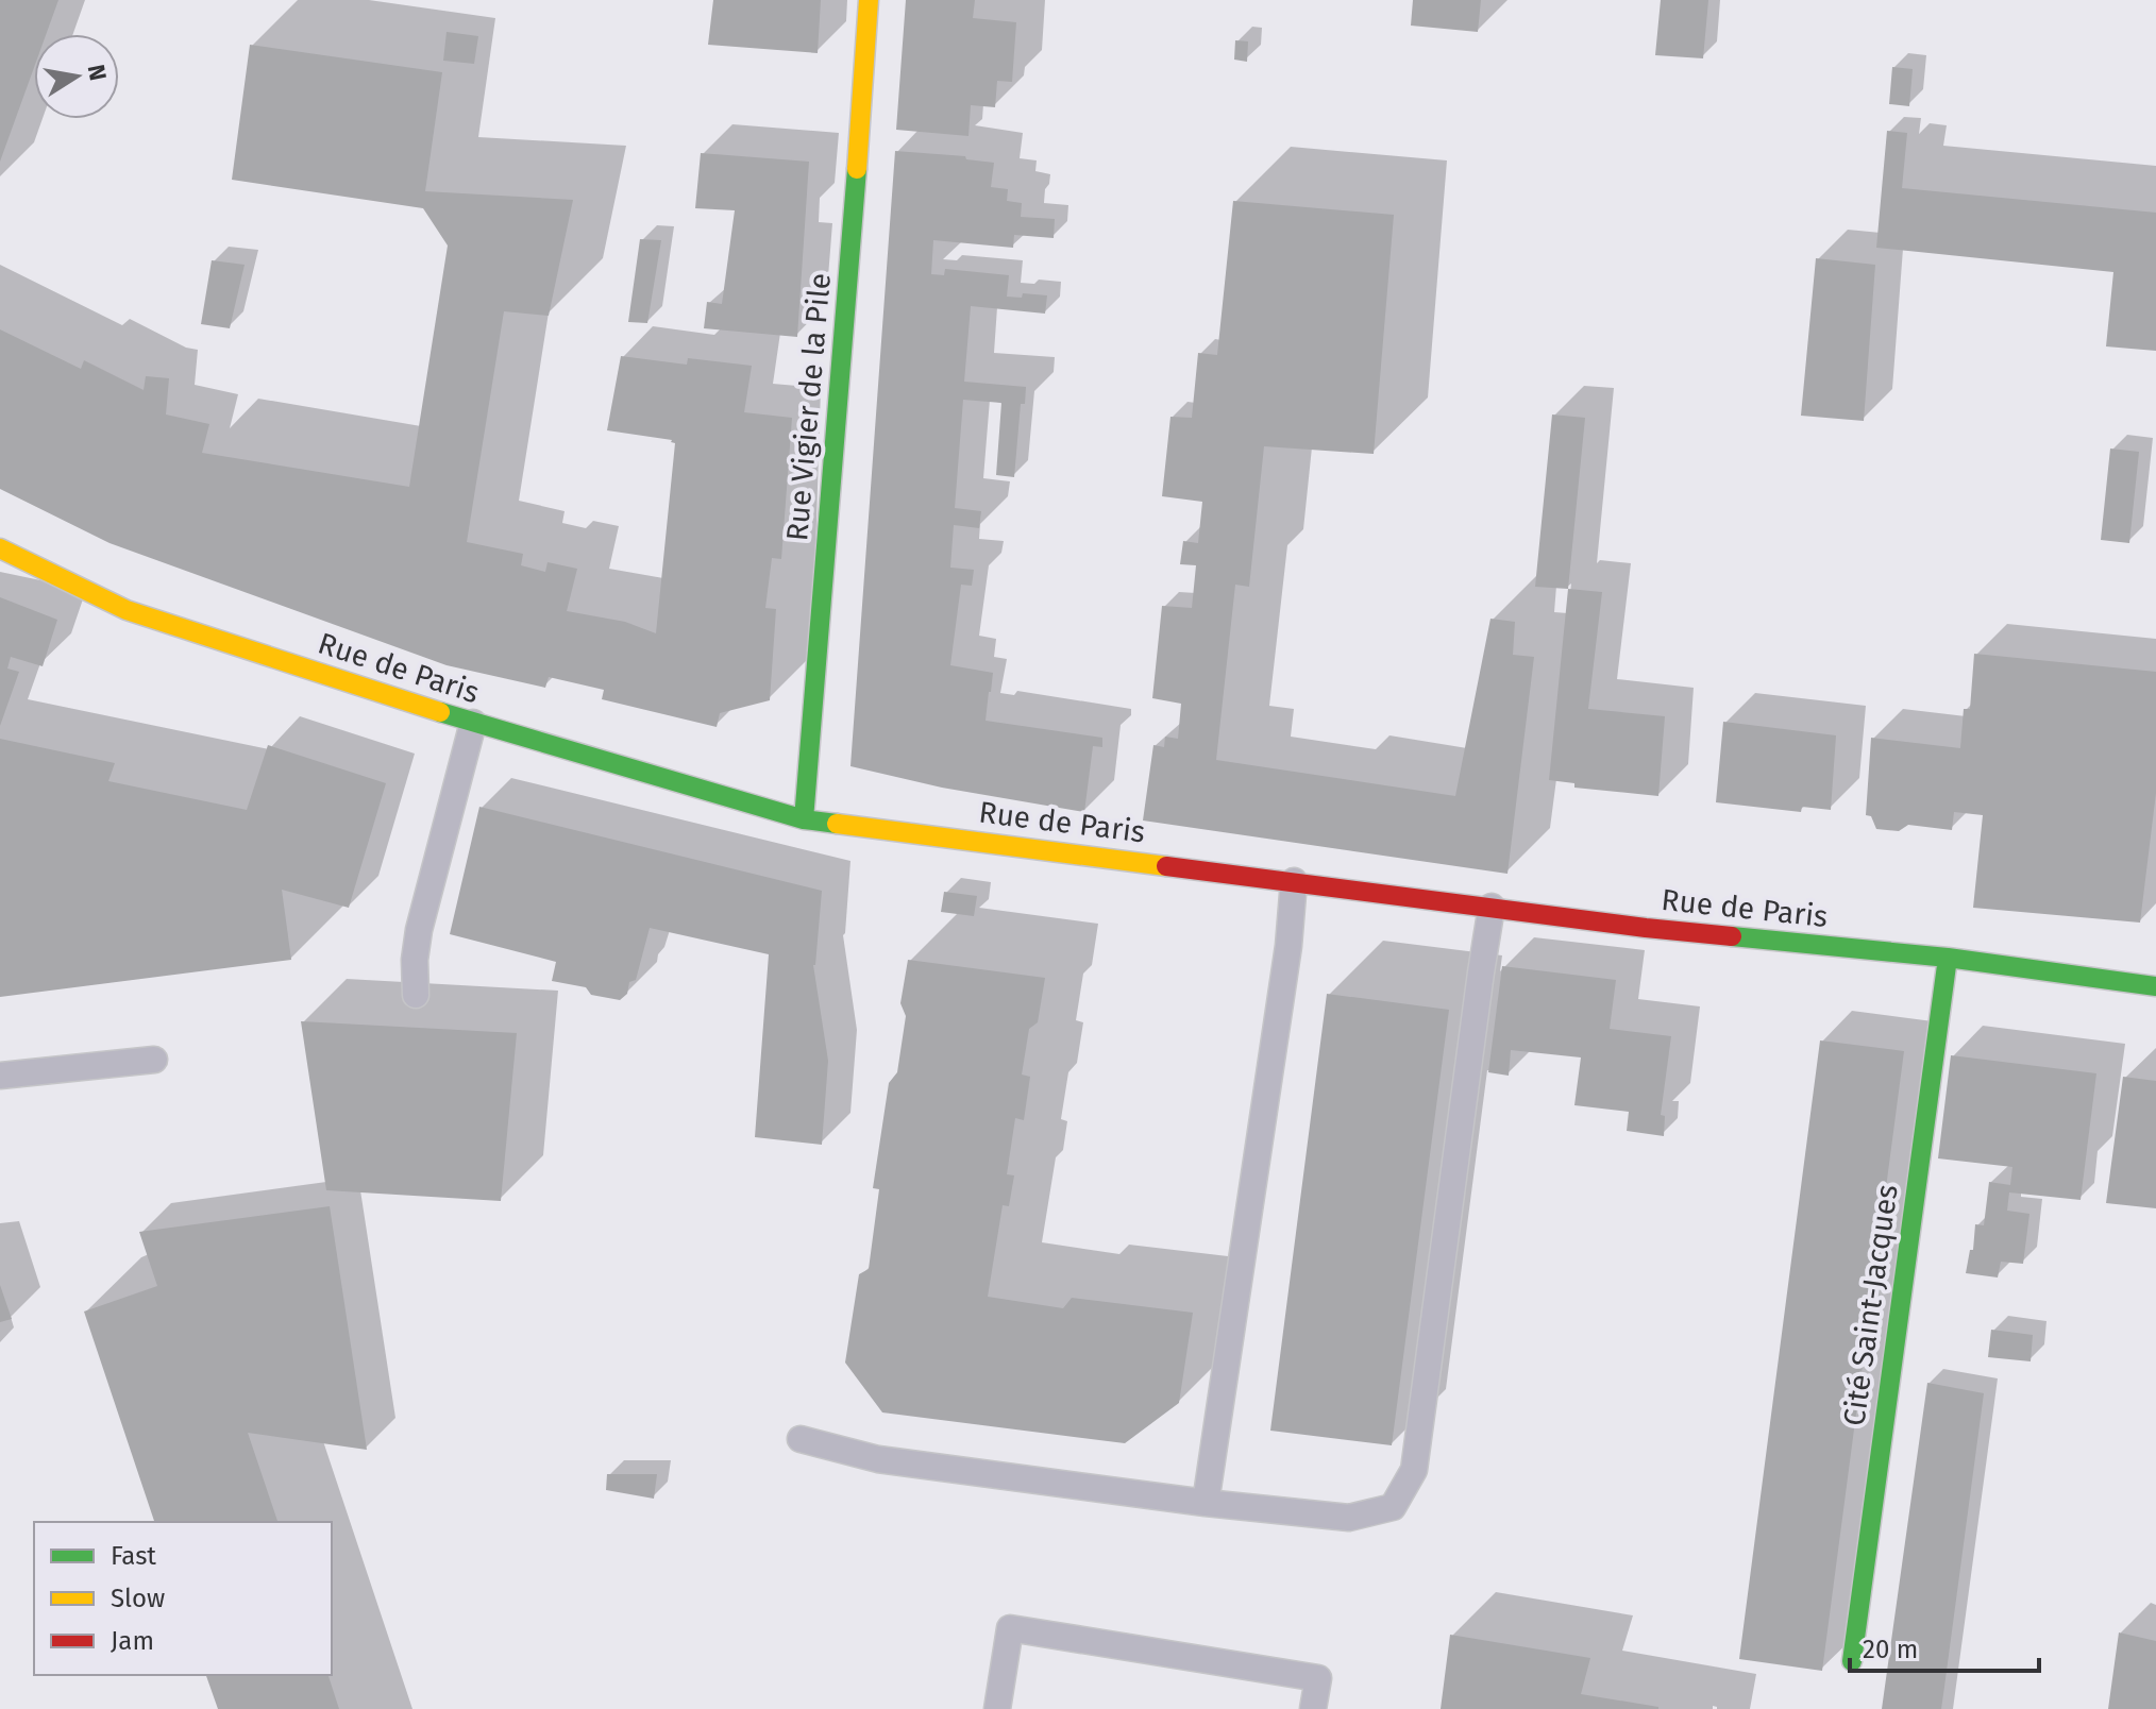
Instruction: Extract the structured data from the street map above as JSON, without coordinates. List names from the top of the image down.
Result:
{
  "streets": {
    "street": ["Rue Vigier de la Pile", "Rue de Paris", "Cité Saint-Jacques"]
  },
  "crossings": [
    ["Rue Vigier de la Pile", "Rue de Paris"],
    ["Rue de Paris", "Cité Saint-Jacques"]
  ],
  "legend": ["Fast", "Slow", "Jam"],
  "scale_bar": "20 m",
  "north": "right"
}
